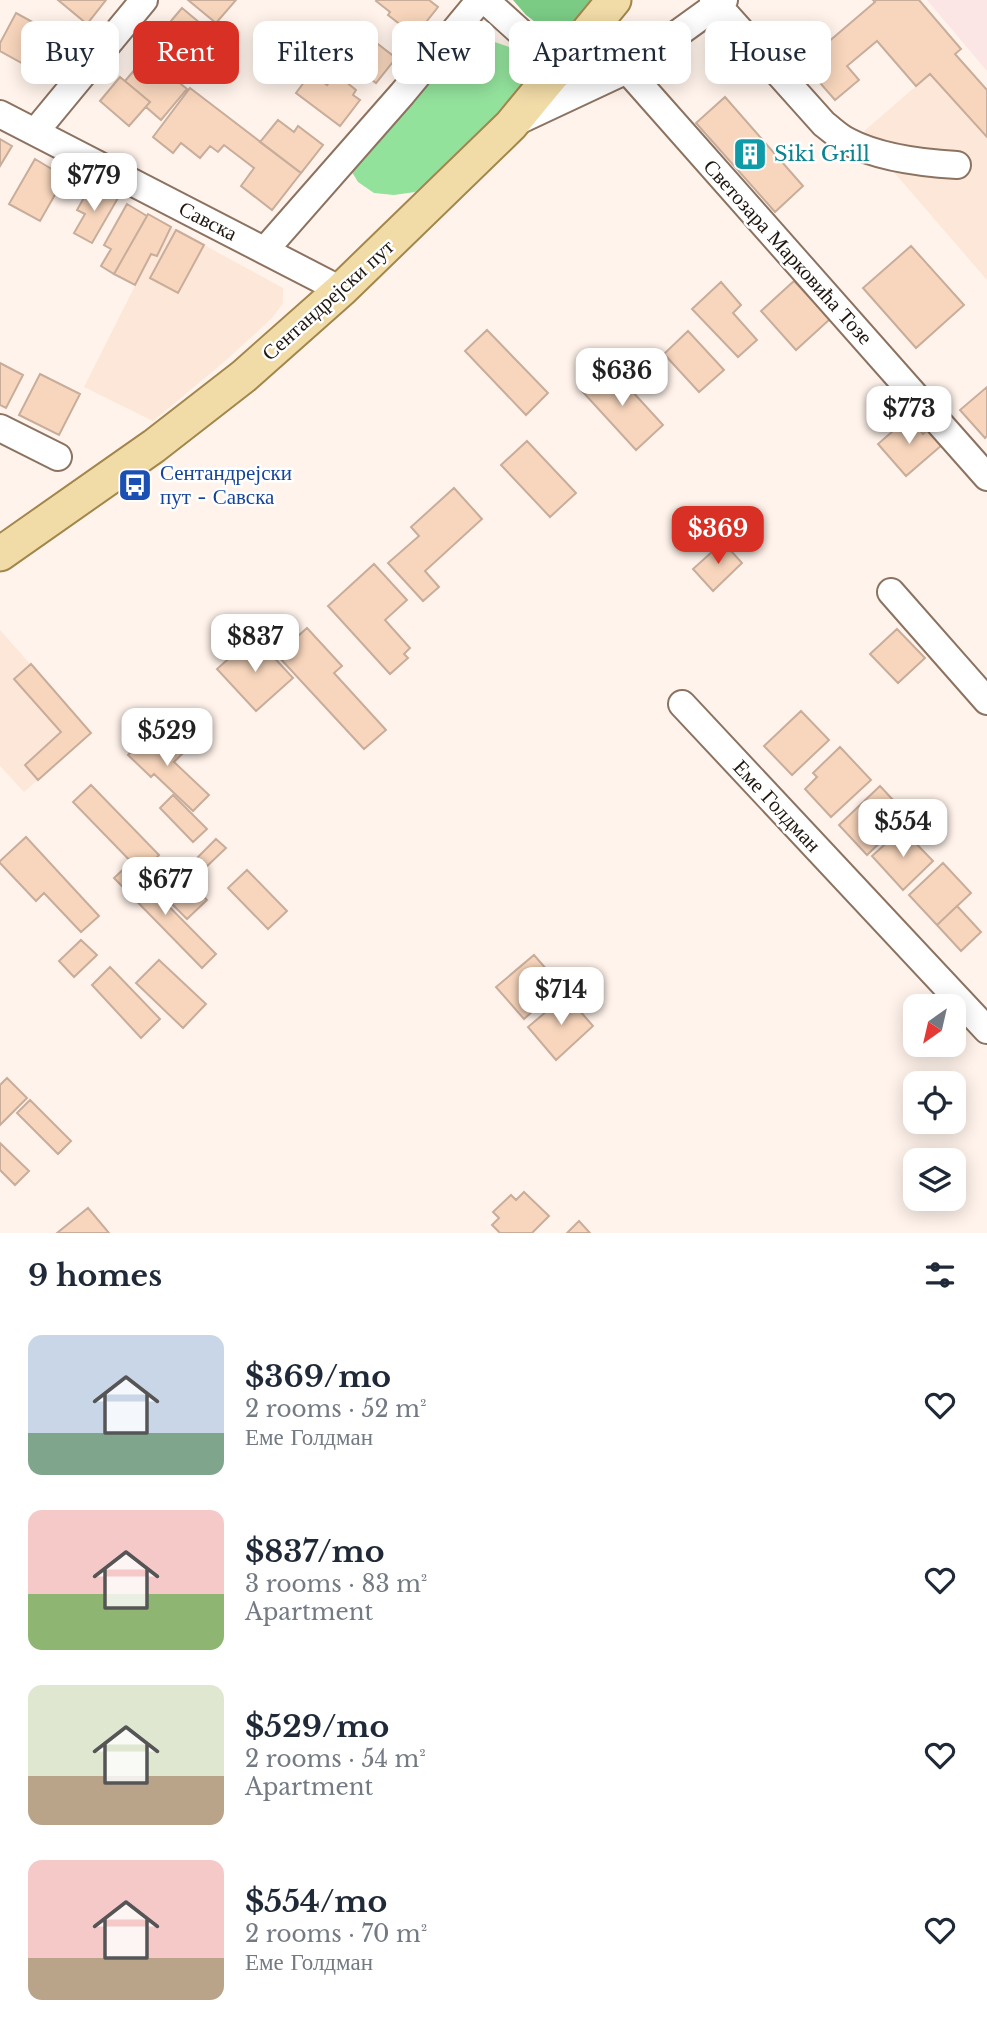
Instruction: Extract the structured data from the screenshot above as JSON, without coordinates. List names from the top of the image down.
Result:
{
  "streets": {
    "main road": ["Сентандрејски пут"],
    "street": ["Савска", "Светозара Марковића Тозе", "Еме Голдман"]
  },
  "crossings": [
    ["Савска", "Сентандрејски пут"]
  ],
  "places": {
    "building": ["Siki Grill"],
    "bus stop": ["Сентандрејски пут - Савска"]
  },
  "north": "bottom left",
  "page": {
    "chip": [
      "Buy",
      "Rent",
      "Filters",
      "New",
      "Apartment",
      "House"
    ],
    "price": [
      "$779",
      "$636",
      "$773",
      "$369",
      "$837",
      "$529",
      "$554",
      "$677",
      "$714"
    ],
    "heading": "9 homes",
    "list": [
      {
        "name": "$369/mo",
        "note": "2 rooms · 52 m² · Еме Голдман"
      },
      {
        "name": "$837/mo",
        "note": "3 rooms · 83 m² · Apartment"
      },
      {
        "name": "$529/mo",
        "note": "2 rooms · 54 m² · Apartment"
      },
      {
        "name": "$554/mo",
        "note": "2 rooms · 70 m² · Еме Голдман"
      }
    ]
  }
}
